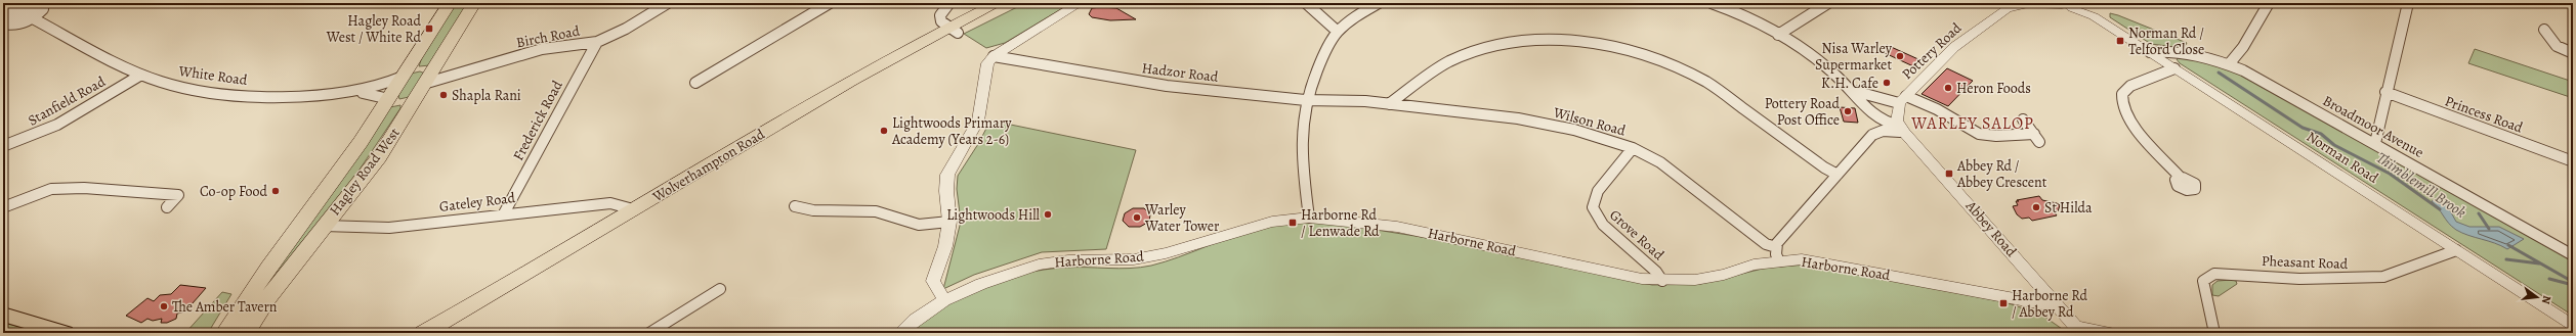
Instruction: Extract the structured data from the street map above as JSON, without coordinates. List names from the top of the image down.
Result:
{
  "streets": {
    "highway": ["Wolverhampton Road", "Hagley Road West"],
    "street": [
      "Birch Road",
      "Pottery Road",
      "Hadzor Road",
      "White Road",
      "Stanfield Road",
      "Princess Road",
      "Frederick Road",
      "Wilson Road",
      "Broadmoor Avenue",
      "Norman Road",
      "Gateley Road",
      "Abbey Road",
      "Grove Road",
      "Harborne Road",
      "Pheasant Road"
    ]
  },
  "crossings": [
    ["Birch Road", "Frederick Road"],
    ["Birch Road", "Hagley Road West"],
    ["Pottery Road", "Norman Road"],
    ["Hadzor Road", "Wilson Road"],
    ["White Road", "Stanfield Road"],
    ["White Road", "Hagley Road West"],
    ["Frederick Road", "Gateley Road"],
    ["Wilson Road", "Grove Road"],
    ["Broadmoor Avenue", "Norman Road"],
    ["Norman Road", "Pheasant Road"],
    ["Wolverhampton Road", "Gateley Road"],
    ["Hagley Road West", "Gateley Road"],
    ["Abbey Road", "Harborne Road"],
    ["Grove Road", "Harborne Road"]
  ],
  "districts": ["WARLEY SALOP"],
  "water": ["Thimblemill Brook"],
  "places": {
    "transit": [
      "Hagley Road West / White Rd",
      "Norman Rd / Telford Close",
      "Abbey Rd / Abbey Crescent",
      "Harborne Rd / Lenwade Rd",
      "Harborne Rd / Abbey Rd"
    ],
    "other": [
      "Nisa Warley Supermarket",
      "K.H. Cafe",
      "Heron Foods",
      "Shapla Rani",
      "Pottery Road Post Office",
      "Lightwoods Primary Academy (Years 2-6)",
      "Co-op Food",
      "St Hilda",
      "Lightwoods Hill",
      "Warley Water Tower",
      "The Amber Tavern"
    ]
  },
  "north": "right"
}
